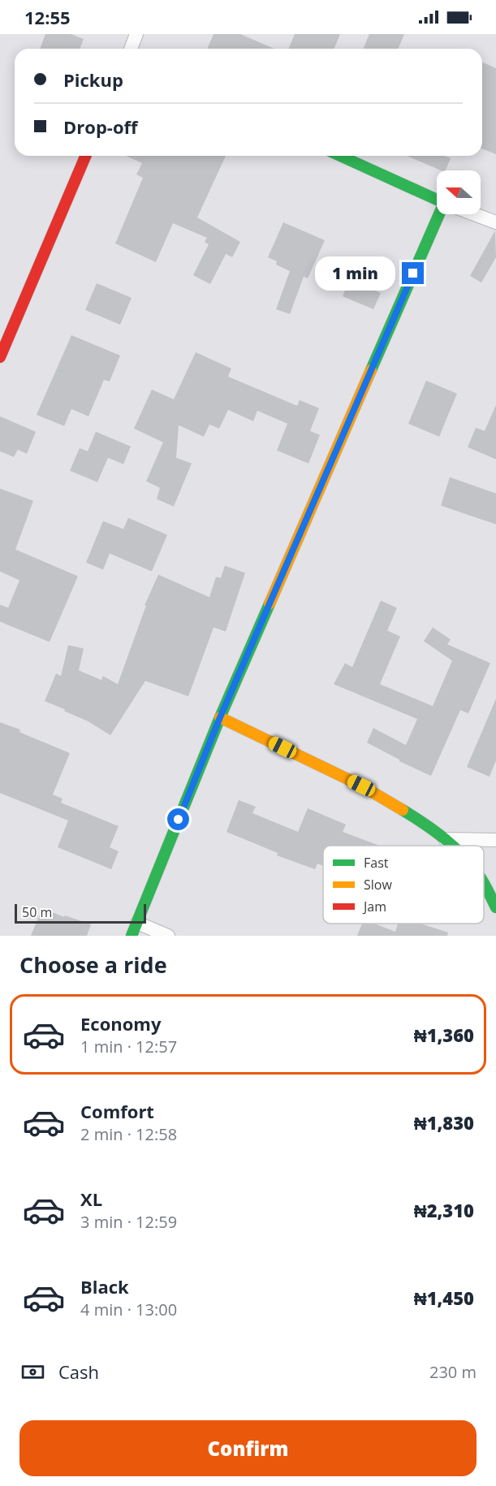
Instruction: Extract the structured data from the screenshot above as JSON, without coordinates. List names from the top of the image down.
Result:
{
  "legend": ["Fast", "Slow", "Jam"],
  "scale_bar": "50 m",
  "north": "left",
  "page": {
    "status": "12:55",
    "banner": ["Pickup", "Drop-off"],
    "bubble": "1 min",
    "scale": "50 m",
    "heading": "Choose a ride",
    "list": [
      {
        "name": "Economy",
        "note": "1 min · 12:57",
        "value": "₦1,360"
      },
      {
        "name": "Comfort",
        "note": "2 min · 12:58",
        "value": "₦1,830"
      },
      {
        "name": "XL",
        "note": "3 min · 12:59",
        "value": "₦2,310"
      },
      {
        "name": "Black",
        "note": "4 min · 13:00",
        "value": "₦1,450"
      }
    ],
    "pay": ["Cash", "230 m"],
    "buttons": "Confirm"
  }
}
